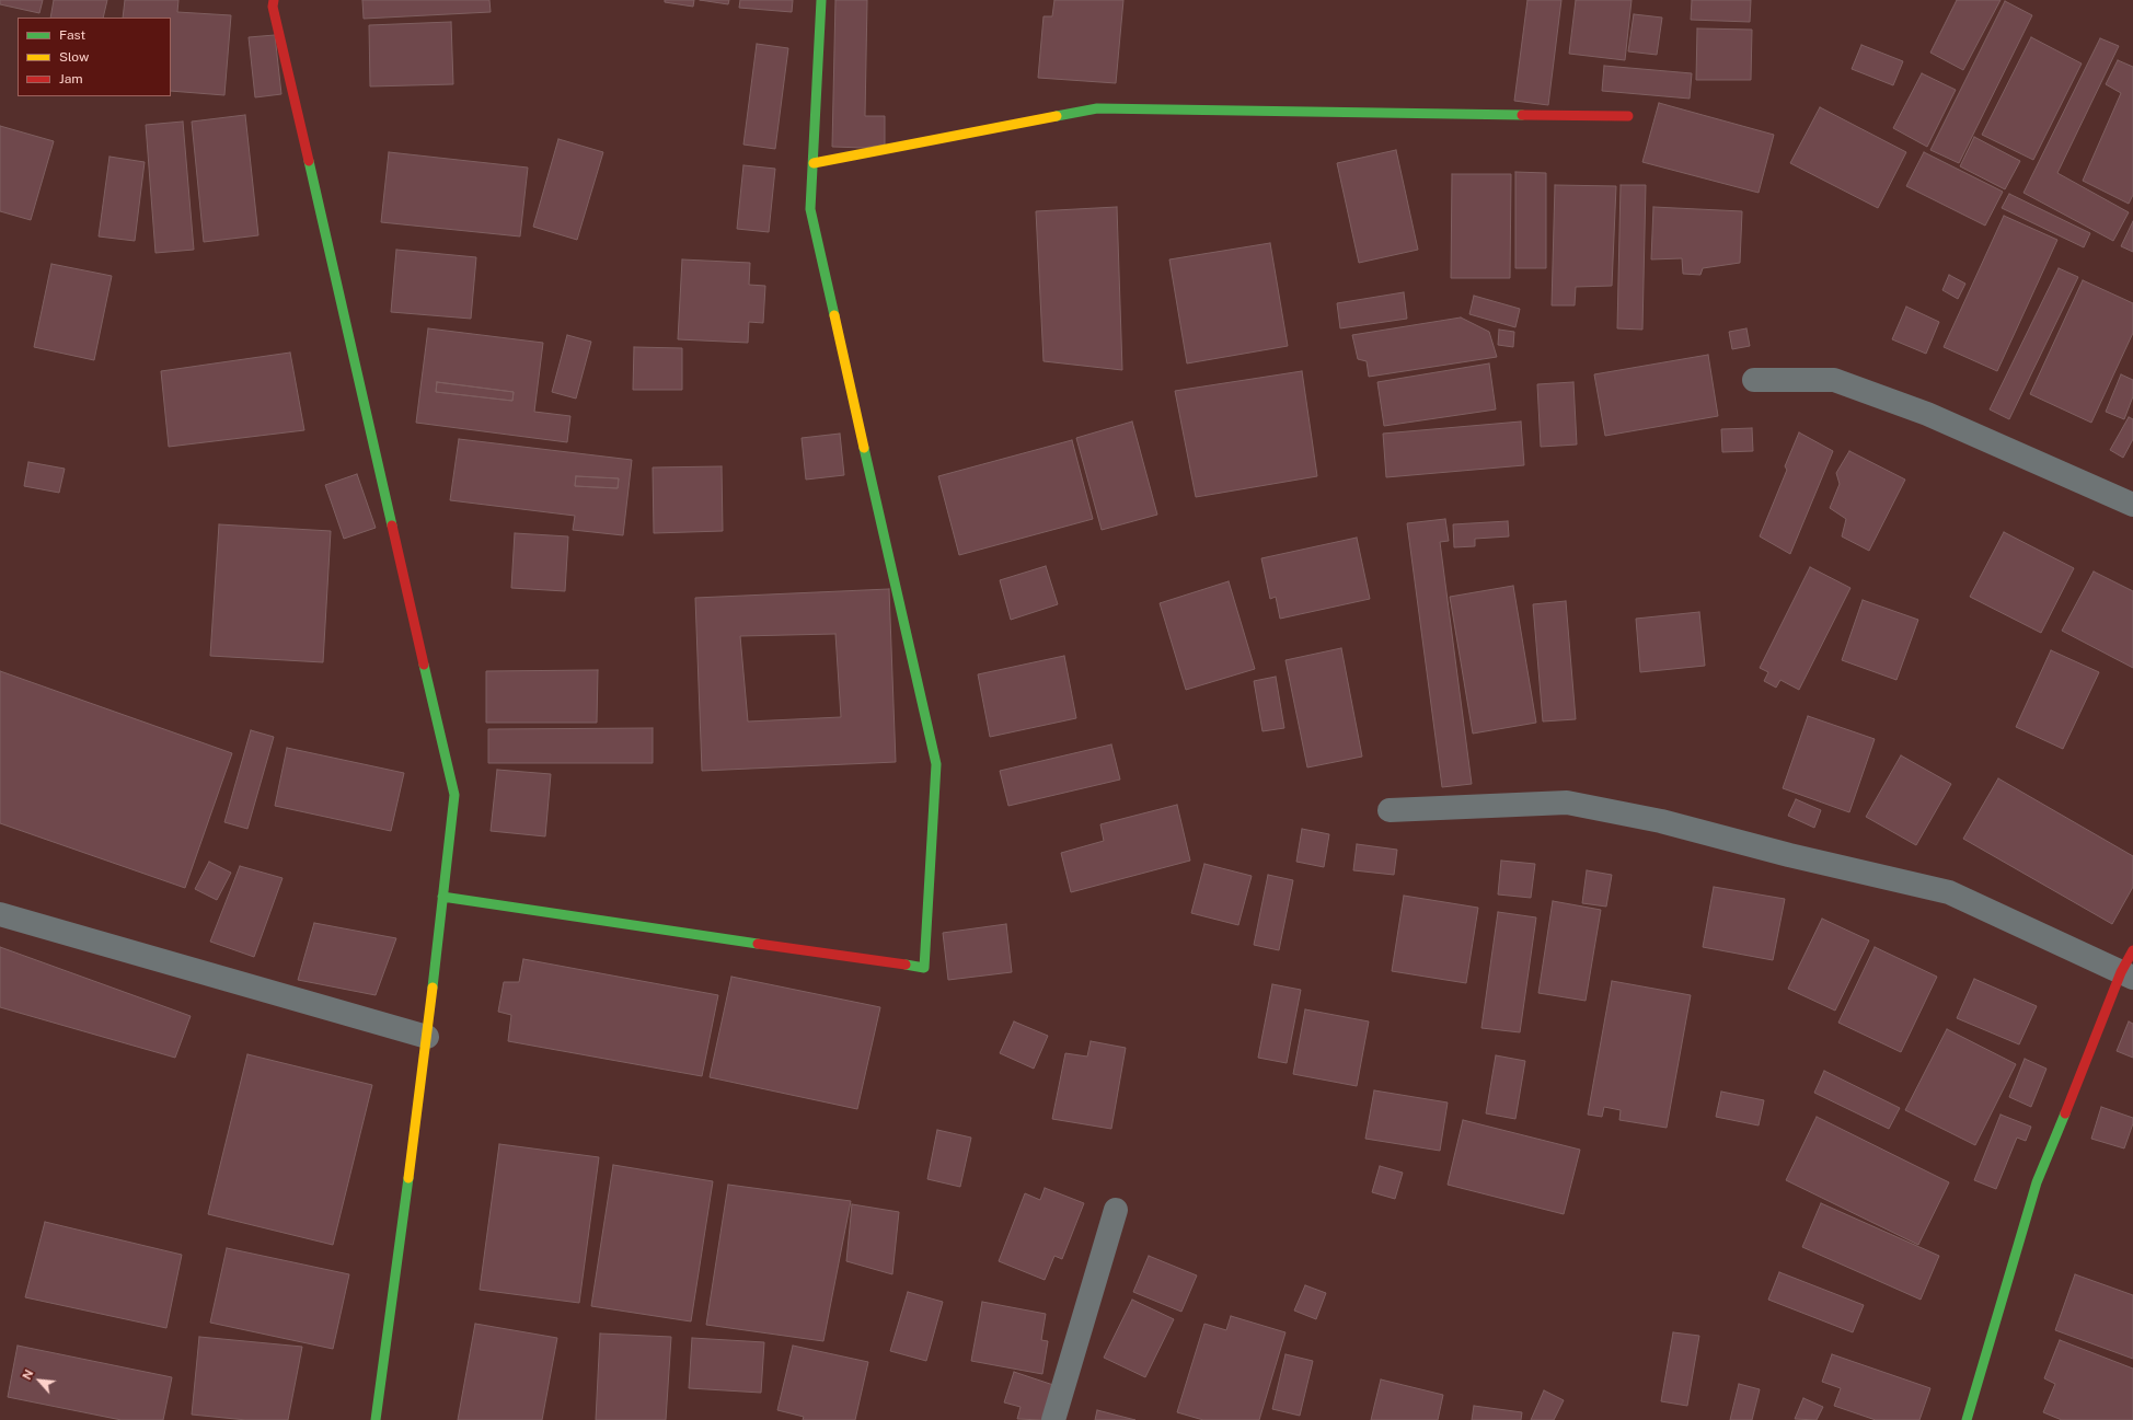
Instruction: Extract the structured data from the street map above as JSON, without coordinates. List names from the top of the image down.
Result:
{
  "legend": ["Fast", "Slow", "Jam"],
  "north": "top left"
}
